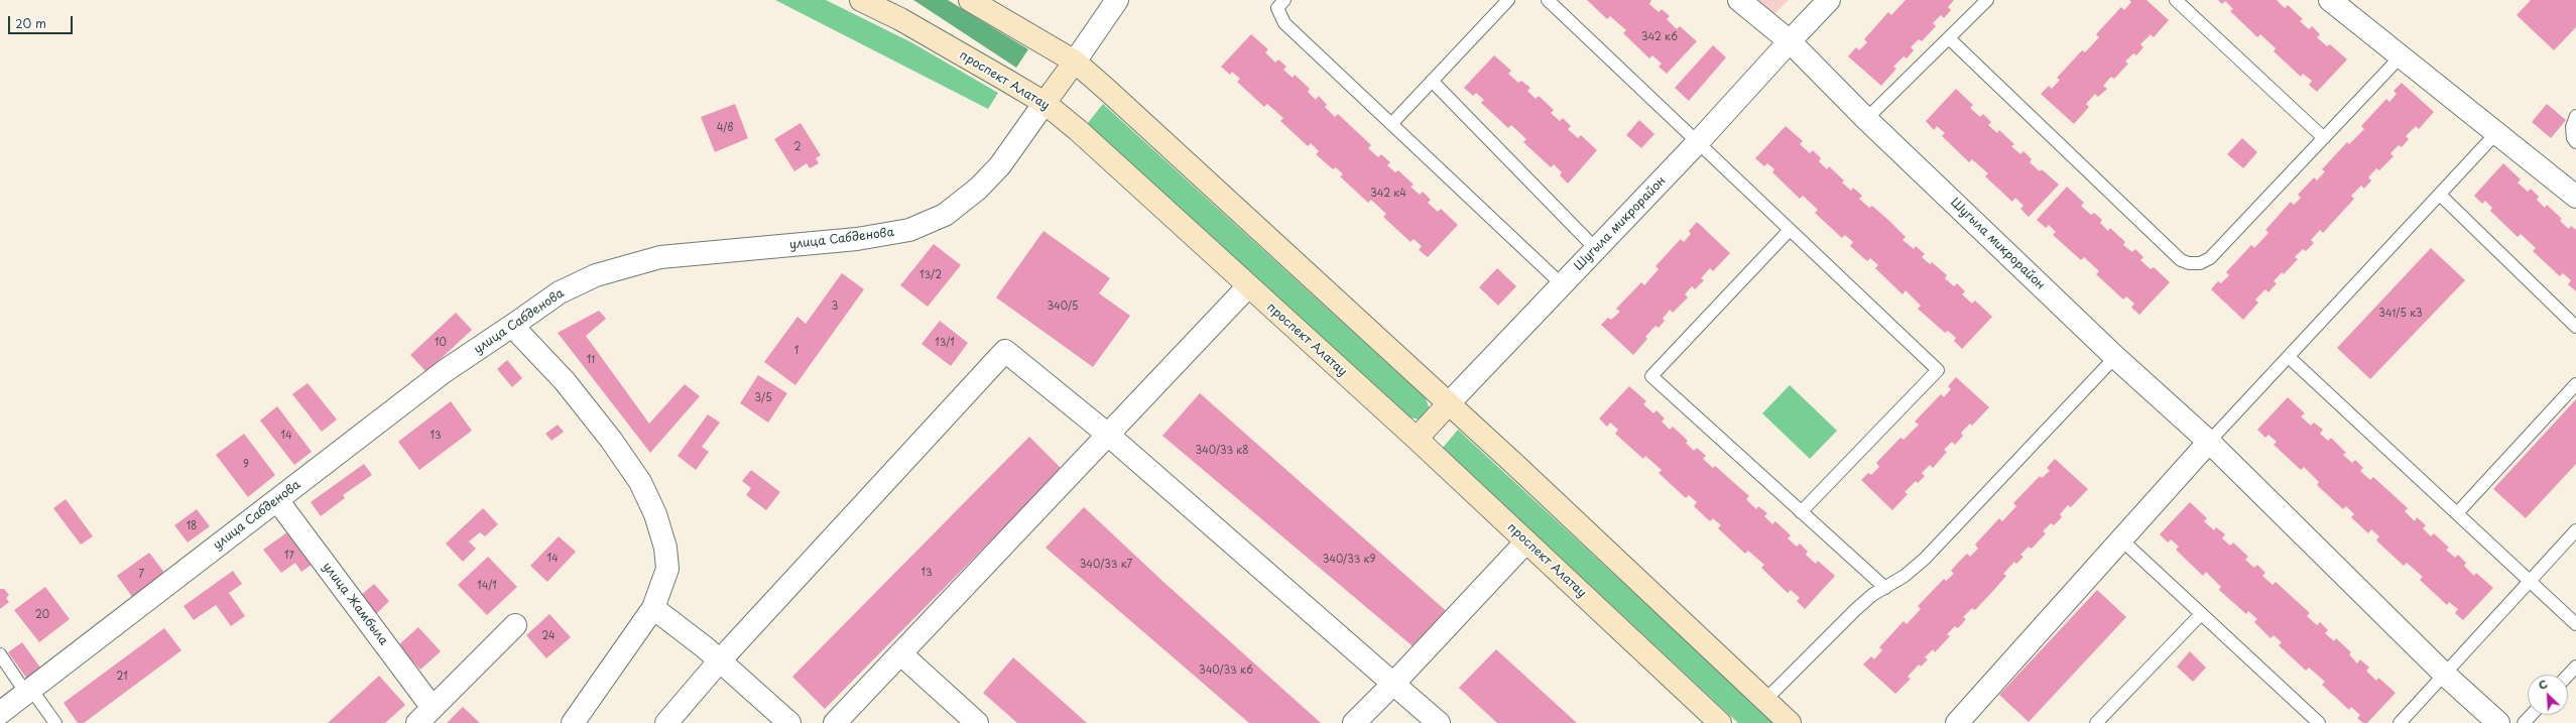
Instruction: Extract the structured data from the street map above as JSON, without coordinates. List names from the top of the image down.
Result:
{
  "streets": {
    "main road": ["проспект Алатау", "улица Сабденова"],
    "street": ["Шугыла микрорайон", "улица Жамбыла"]
  },
  "crossings": [
    ["проспект Алатау", "улица Сабденова"],
    ["улица Сабденова", "улица Жамбыла"]
  ],
  "house_numbers": [
    "342 к6",
    "4/в",
    "2",
    "342 к4",
    "13/2",
    "3",
    "340/5",
    "341/5 к3",
    "10",
    "13/1",
    "1",
    "11",
    "3/5",
    "14",
    "13",
    "340/33 к8",
    "9",
    "18",
    "17",
    "14",
    "340/33 к9",
    "340/33 к7",
    "13",
    "7",
    "14/1",
    "20",
    "24",
    "340/33 к6",
    "21"
  ],
  "scale_bar": "20 m",
  "north": "top left"
}
